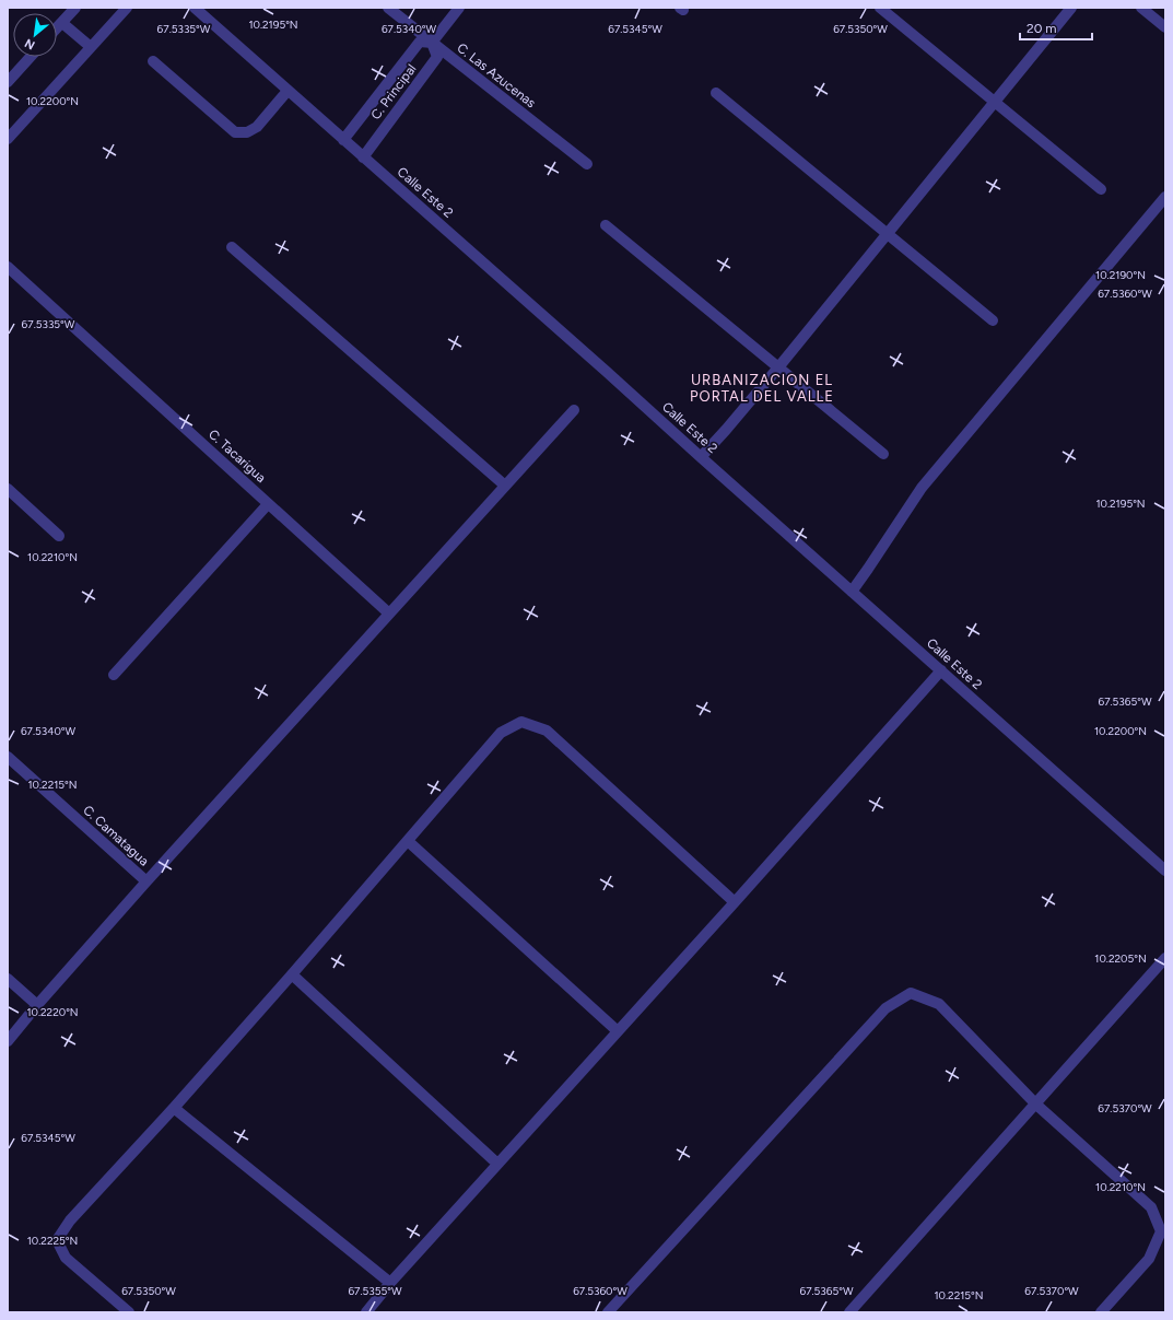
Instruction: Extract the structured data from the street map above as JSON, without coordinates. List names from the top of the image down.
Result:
{
  "streets": {
    "street": [
      "C. Las Azucenas",
      "C. Principal",
      "Calle Este 2",
      "C. Tacarigua",
      "C. Camatagua"
    ]
  },
  "crossings": [
    ["C. Las Azucenas", "C. Principal"],
    ["C. Principal", "Calle Este 2"]
  ],
  "districts": ["URBANIZACION EL PORTAL DEL VALLE"],
  "scale_bar": "20 m",
  "north": "bottom left",
  "coordinates": [
    "10.2195°N",
    "67.5335°W",
    "67.5340°W",
    "67.5345°W",
    "67.5350°W",
    "10.2200°N",
    "10.2190°N",
    "67.5360°W",
    "10.2210°N",
    "67.5365°W",
    "10.2215°N",
    "10.2205°N",
    "10.2220°N",
    "67.5370°W",
    "10.2225°N",
    "67.5355°W"
  ]
}
